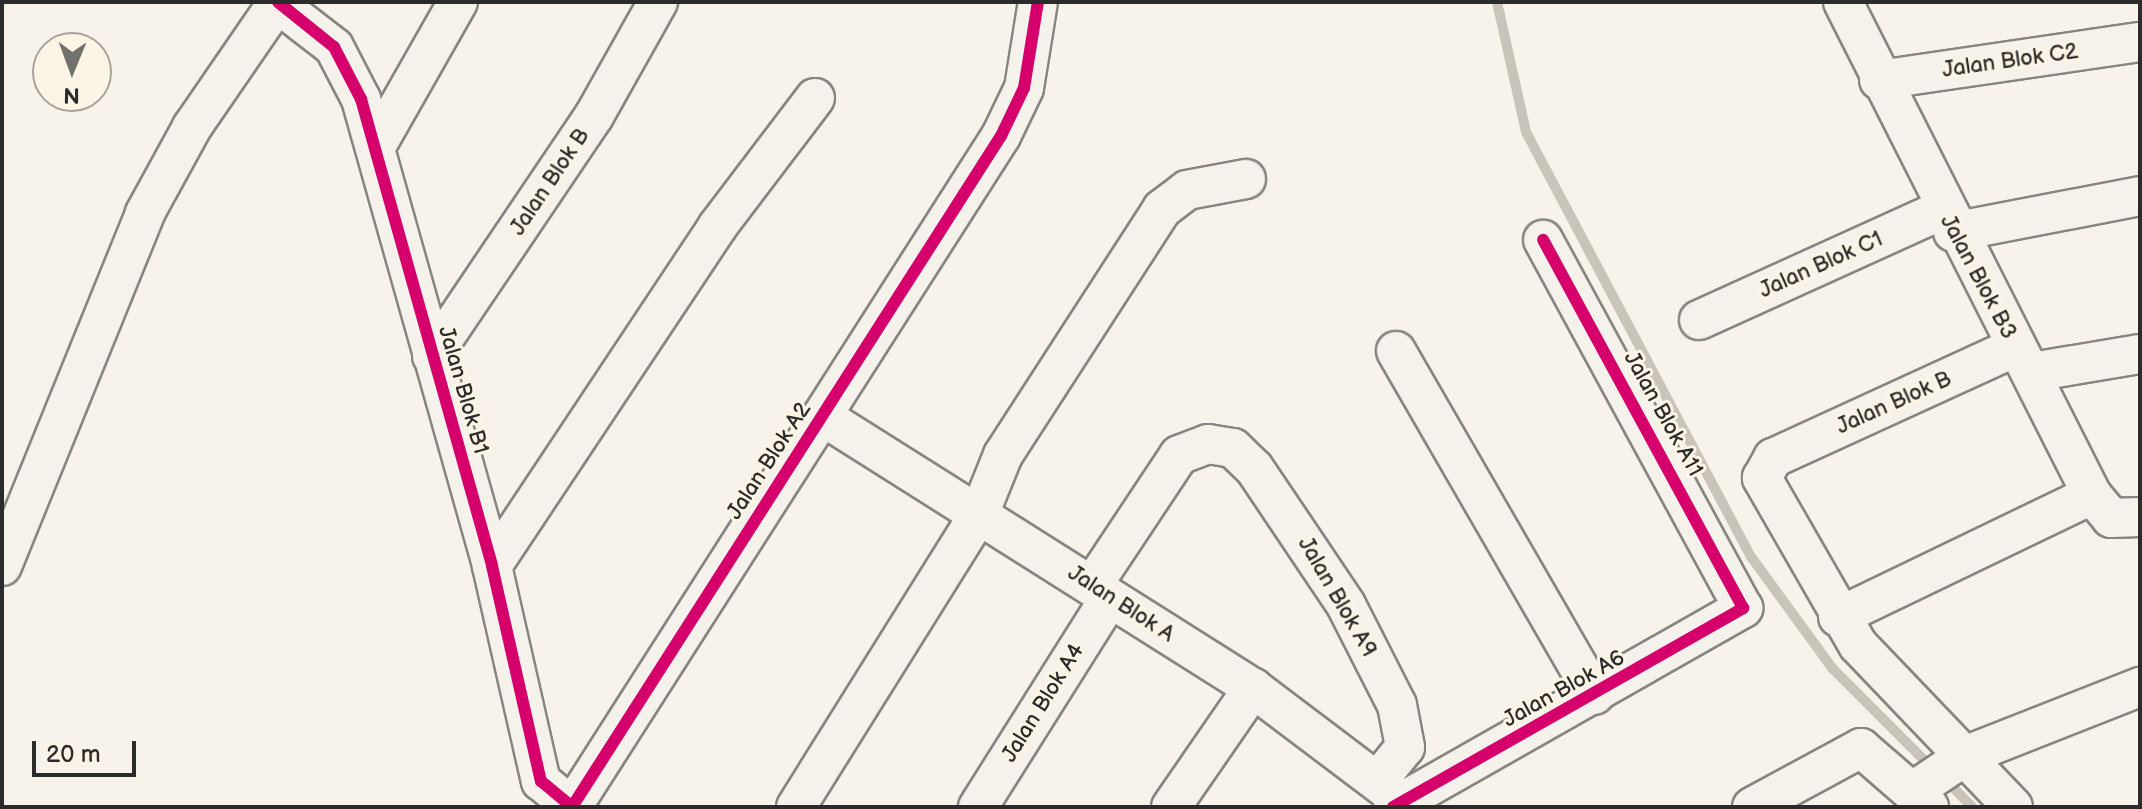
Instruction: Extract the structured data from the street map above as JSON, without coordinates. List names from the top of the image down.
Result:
{
  "streets": {
    "street": [
      "Jalan Blok C2",
      "Jalan Blok B",
      "Jalan Blok C1",
      "Jalan Blok B3",
      "Jalan Blok B1",
      "Jalan Blok A11",
      "Jalan Blok A2",
      "Jalan Blok A9",
      "Jalan Blok A",
      "Jalan Blok A6",
      "Jalan Blok A4"
    ]
  },
  "crossings": [
    ["Jalan Blok C2", "Jalan Blok B3"],
    ["Jalan Blok B", "Jalan Blok B3"],
    ["Jalan Blok B", "Jalan Blok B1"],
    ["Jalan Blok C1", "Jalan Blok B3"],
    ["Jalan Blok B1", "Jalan Blok A2"],
    ["Jalan Blok A11", "Jalan Blok A6"],
    ["Jalan Blok A2", "Jalan Blok A"],
    ["Jalan Blok A9", "Jalan Blok A"],
    ["Jalan Blok A9", "Jalan Blok A6"],
    ["Jalan Blok A9", "Jalan Blok A4"],
    ["Jalan Blok A", "Jalan Blok A6"],
    ["Jalan Blok A", "Jalan Blok A4"]
  ],
  "scale_bar": "20 m",
  "north": "bottom"
}
